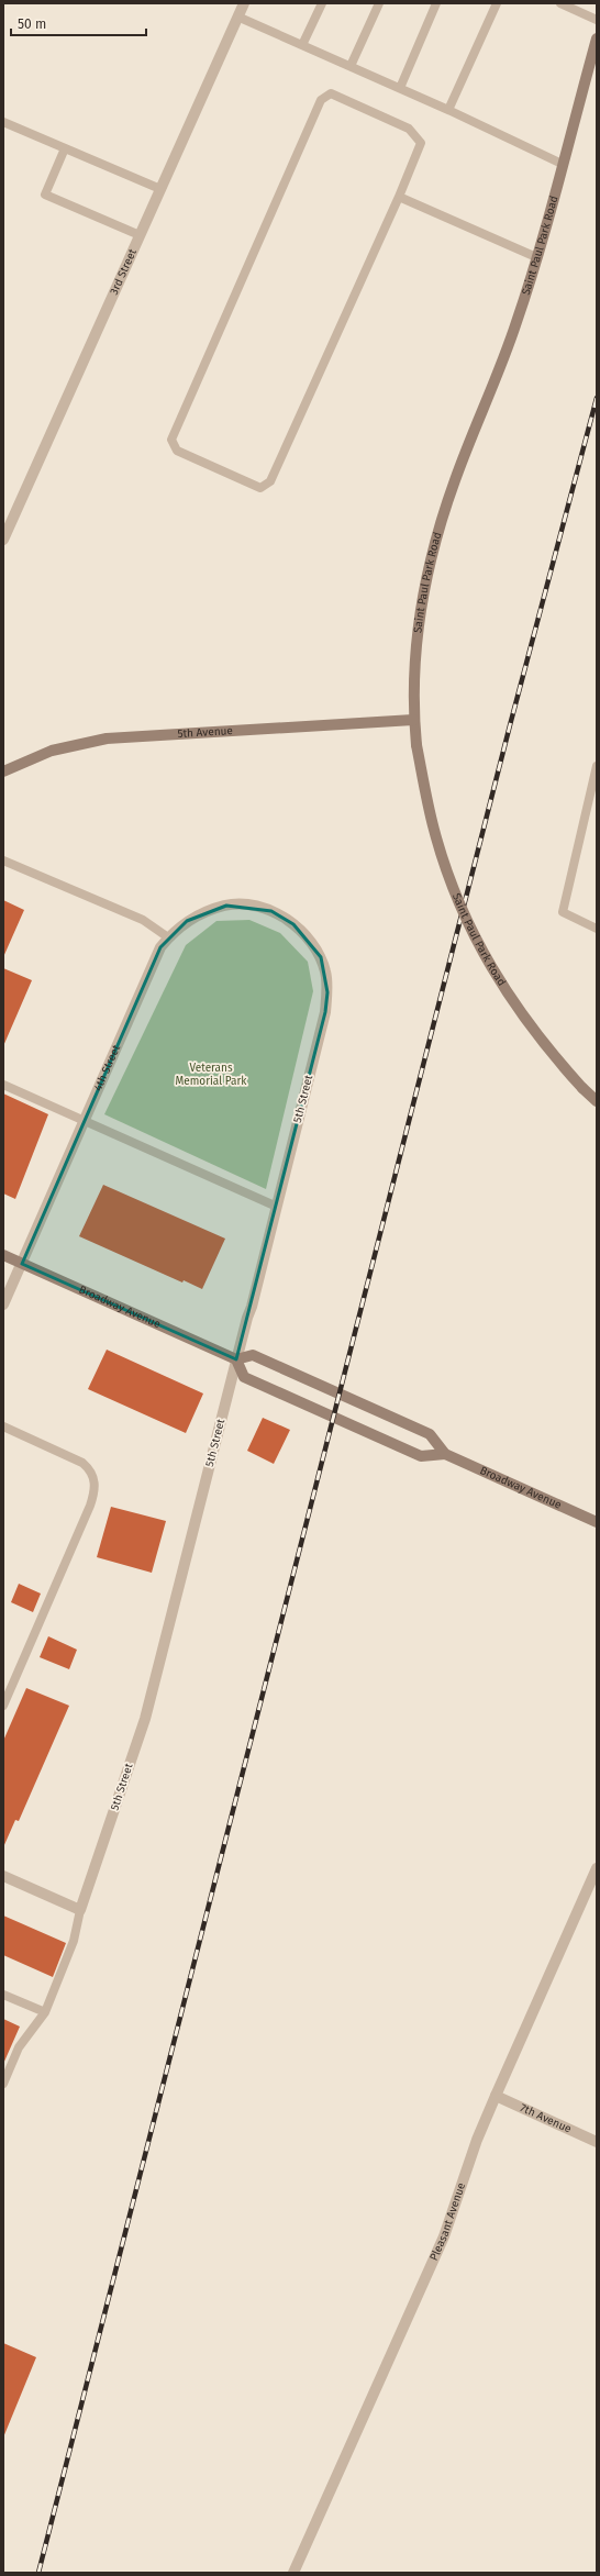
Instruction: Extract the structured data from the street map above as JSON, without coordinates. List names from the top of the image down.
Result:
{
  "streets": {
    "street": [
      "Saint Paul Park Road",
      "3rd Street",
      "5th Avenue",
      "4th Street",
      "5th Street",
      "Broadway Avenue",
      "7th Avenue",
      "Pleasant Avenue"
    ]
  },
  "crossings": [
    ["Saint Paul Park Road", "5th Avenue"],
    ["4th Street", "5th Street"],
    ["4th Street", "Broadway Avenue"],
    ["5th Street", "Broadway Avenue"],
    ["7th Avenue", "Pleasant Avenue"]
  ],
  "parks": ["Veterans Memorial Park"],
  "scale_bar": "50 m"
}
